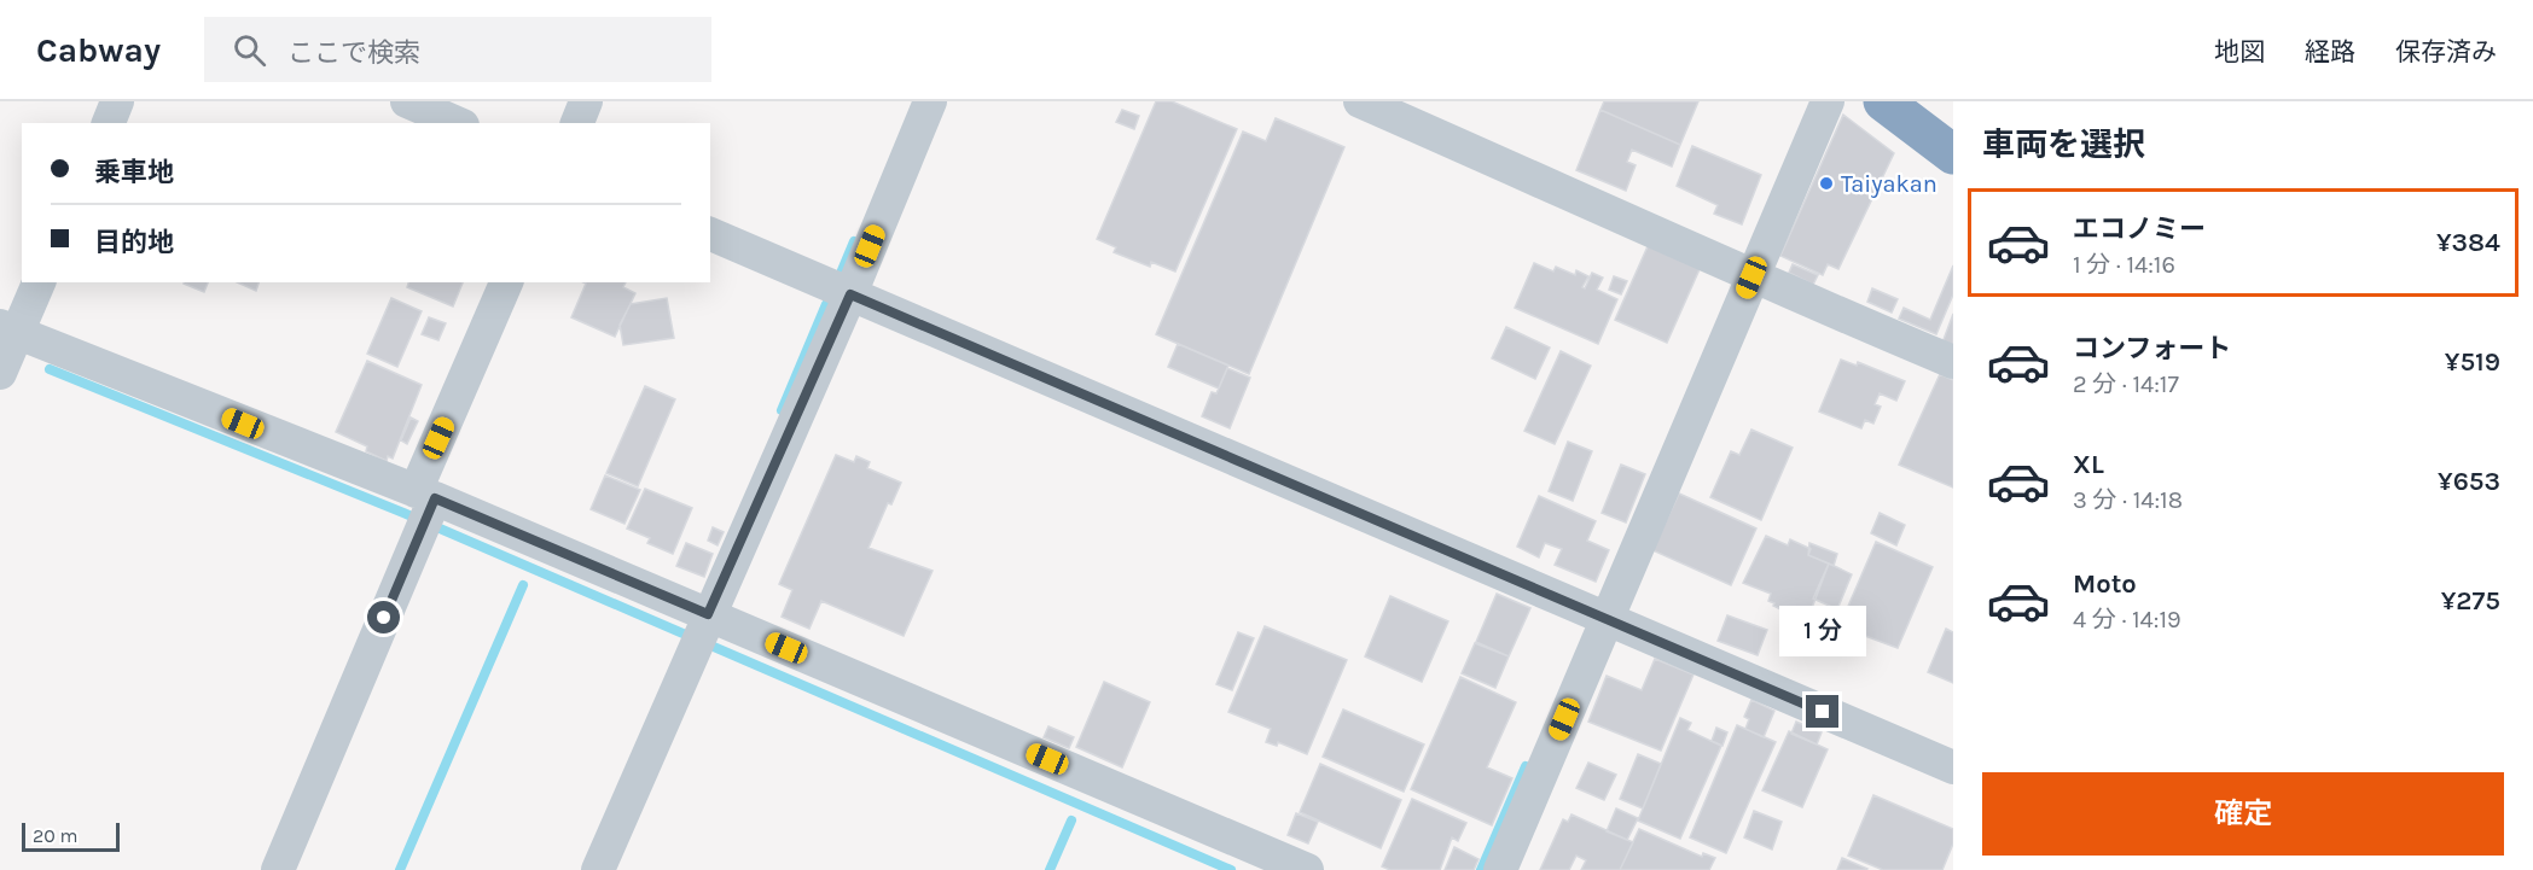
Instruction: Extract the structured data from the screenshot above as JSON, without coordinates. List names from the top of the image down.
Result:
{
  "places": ["Taiyakan"],
  "scale_bar": "20 m",
  "page": {
    "header": "Cabway",
    "search": "ここで検索",
    "nav": ["地図", "経路", "保存済み"],
    "heading": "車両を選択",
    "banner": ["乗車地", "目的地"],
    "list": [
      {
        "name": "エコノミー",
        "note": "1 分 · 14:16",
        "value": "¥384"
      },
      {
        "name": "コンフォート",
        "note": "2 分 · 14:17",
        "value": "¥519"
      },
      {
        "name": "XL",
        "note": "3 分 · 14:18",
        "value": "¥653"
      },
      {
        "name": "Moto",
        "note": "4 分 · 14:19",
        "value": "¥275"
      }
    ],
    "bubble": "1 分",
    "buttons": "確定",
    "scale": "20 m"
  }
}
